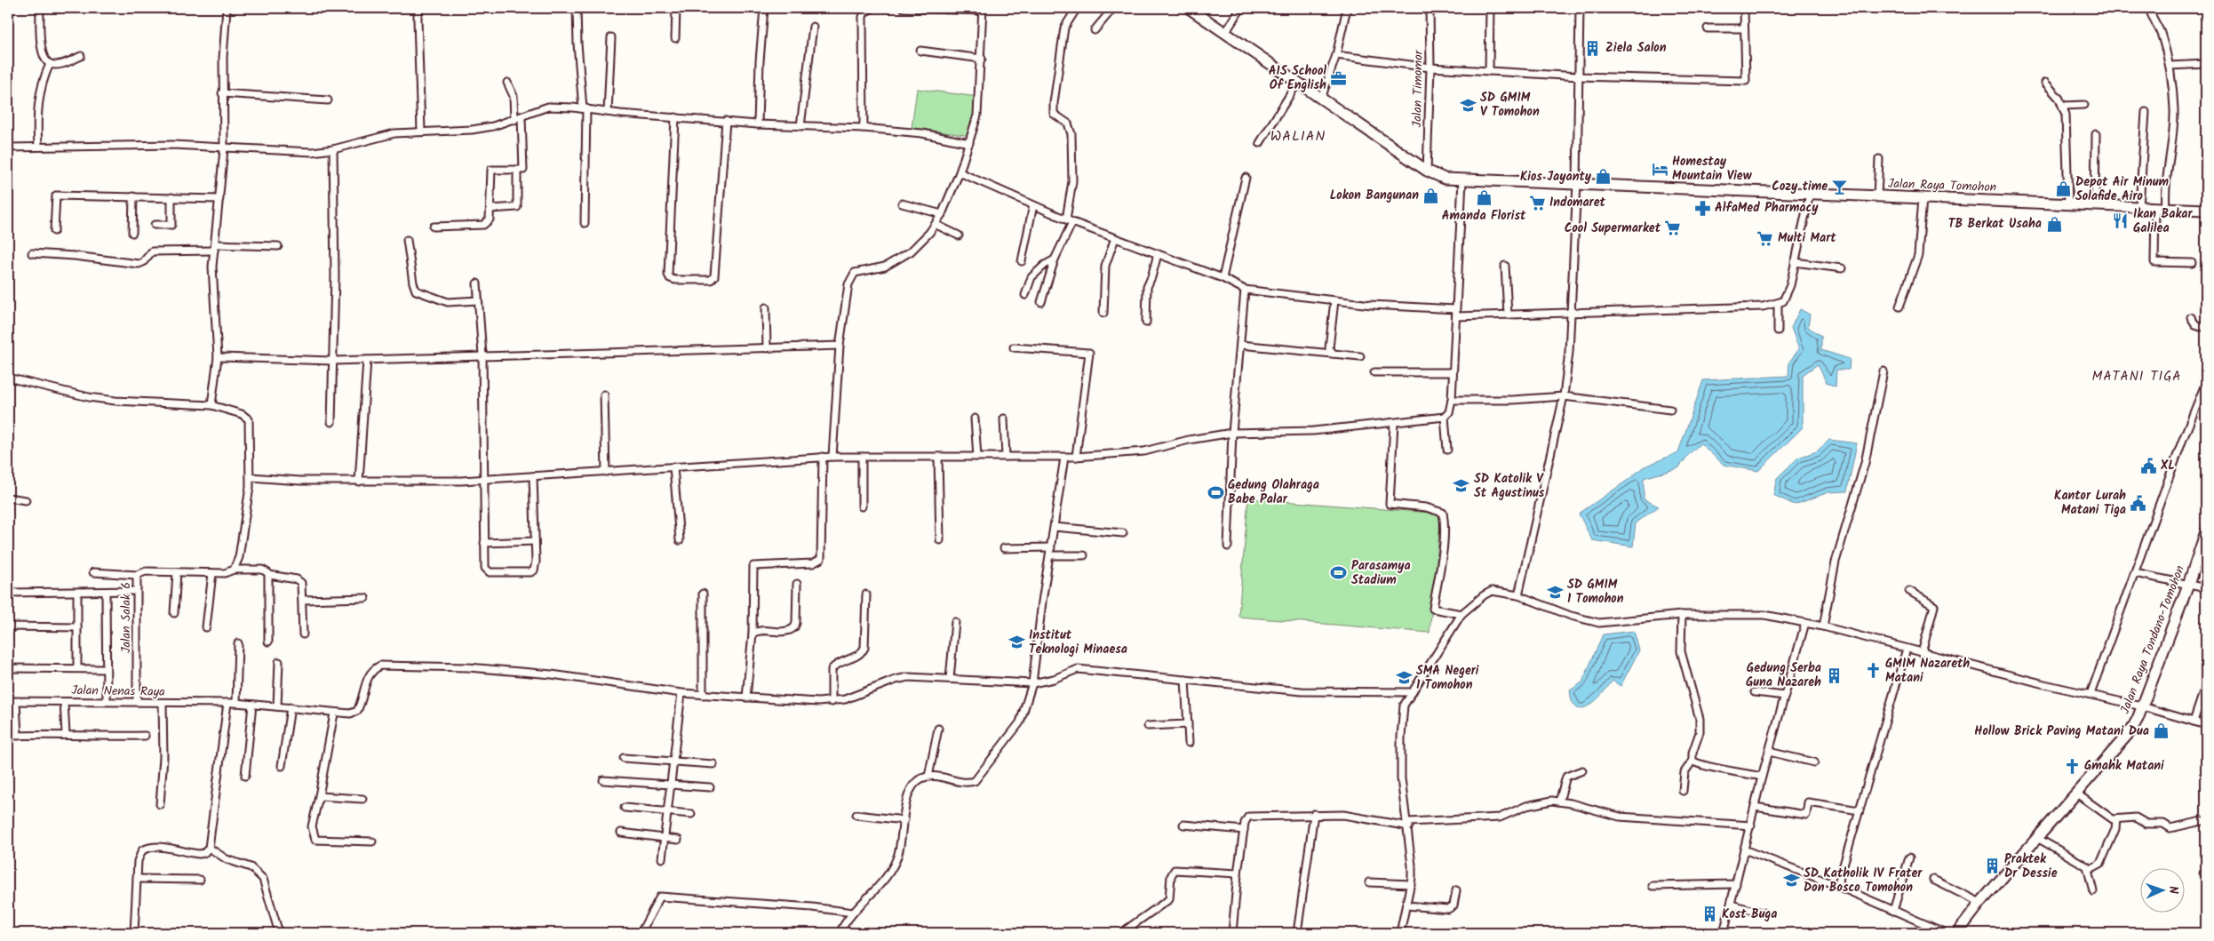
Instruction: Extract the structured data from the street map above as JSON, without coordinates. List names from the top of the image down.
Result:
{
  "streets": {
    "highway": ["Jalan Raya Tomohon", "Jalan Raya Tondano-Tomohon"],
    "street": ["Jalan Timomor", "Jalan Salak 6", "Jalan Nenas Raya"]
  },
  "crossings": [
    ["Jalan Timomor", "Jalan Raya Tomohon"],
    ["Jalan Salak 6", "Jalan Nenas Raya"]
  ],
  "districts": ["WALIAN", "MATANI TIGA"],
  "places": {
    "building": [
      "Ziela Salon",
      "Gedung Serba Guna Nazareh",
      "Praktek Dr Dessie",
      "Kost Buga"
    ],
    "office": ["AIS School Of English"],
    "school or university": [
      "SD GMIM V Tomohon",
      "SD Katolik V St Agustinus",
      "SD GMIM 1 Tomohon",
      "Institut Teknologi Minaesa",
      "SMA Negeri 1 Tomohon",
      "SD Katholik IV Frater Don Bosco Tomohon"
    ],
    "hotel": ["Homestay Mountain View"],
    "shop": [
      "Kios Jayanty",
      "Depot Air Minum Solafide Airo",
      "Lokon Bangunan",
      "Amanda Florist",
      "TB Berkat Usaha",
      "Hollow Brick Paving Matani Dua"
    ],
    "bar": ["Cozy time"],
    "supermarket": ["Indomaret", "Cool Supermarket", "Multi Mart"],
    "pharmacy": ["AlfaMed Pharmacy"],
    "restaurant": ["Ikan Bakar Galilea"],
    "public building": ["XL", "Kantor Lurah Matani Tiga"],
    "sports": ["Gedung Olahraga Babe Palar", "Parasamya Stadium"],
    "church": ["GMIM Nazareth Matani", "Gmahk Matani"]
  },
  "north": "right"
}
